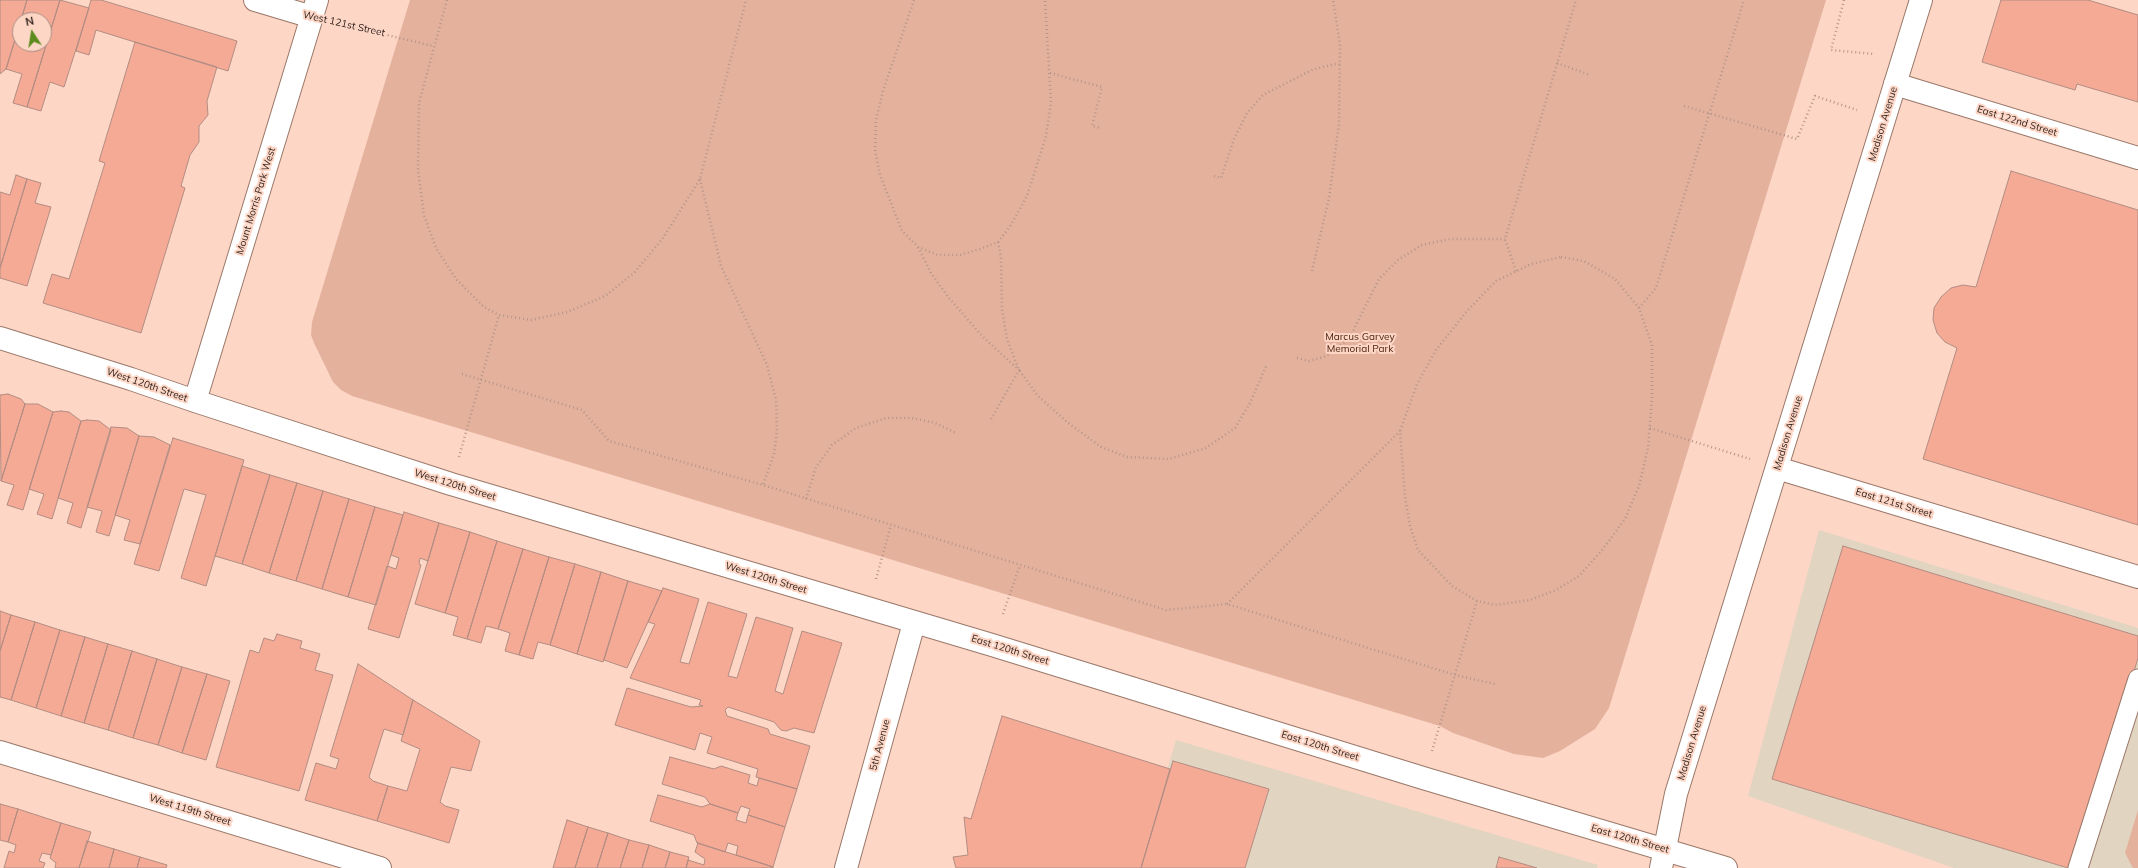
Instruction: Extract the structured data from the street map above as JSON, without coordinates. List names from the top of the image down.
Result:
{
  "streets": {
    "street": [
      "West 121st Street",
      "East 122nd Street",
      "Madison Avenue",
      "Mount Morris Park West",
      "West 120th Street",
      "East 121st Street",
      "East 120th Street",
      "5th Avenue",
      "West 119th Street"
    ]
  },
  "crossings": [
    ["West 121st Street", "Mount Morris Park West"],
    ["East 122nd Street", "Madison Avenue"],
    ["Madison Avenue", "East 121st Street"],
    ["Madison Avenue", "East 120th Street"],
    ["Mount Morris Park West", "West 120th Street"],
    ["West 120th Street", "East 120th Street"],
    ["West 120th Street", "5th Avenue"],
    ["East 120th Street", "5th Avenue"]
  ],
  "parks": ["Marcus Garvey Memorial Park"],
  "north": "top"
}
